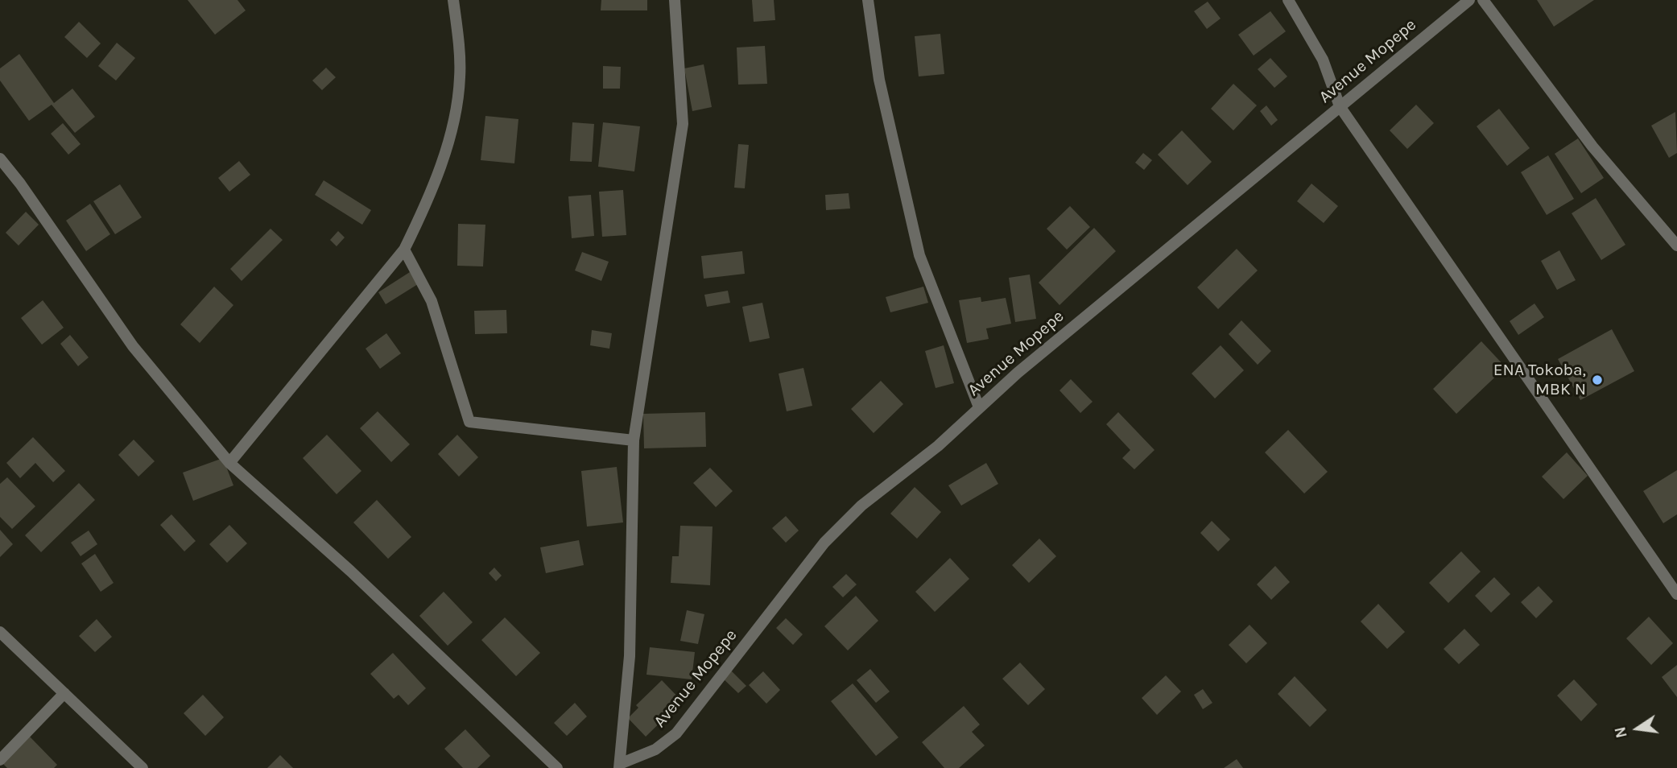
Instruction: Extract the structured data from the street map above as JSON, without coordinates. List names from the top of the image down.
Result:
{
  "streets": {
    "street": ["Avenue Mopepe"]
  },
  "places": ["ENA Tokoba, MBK N"],
  "north": "left"
}
